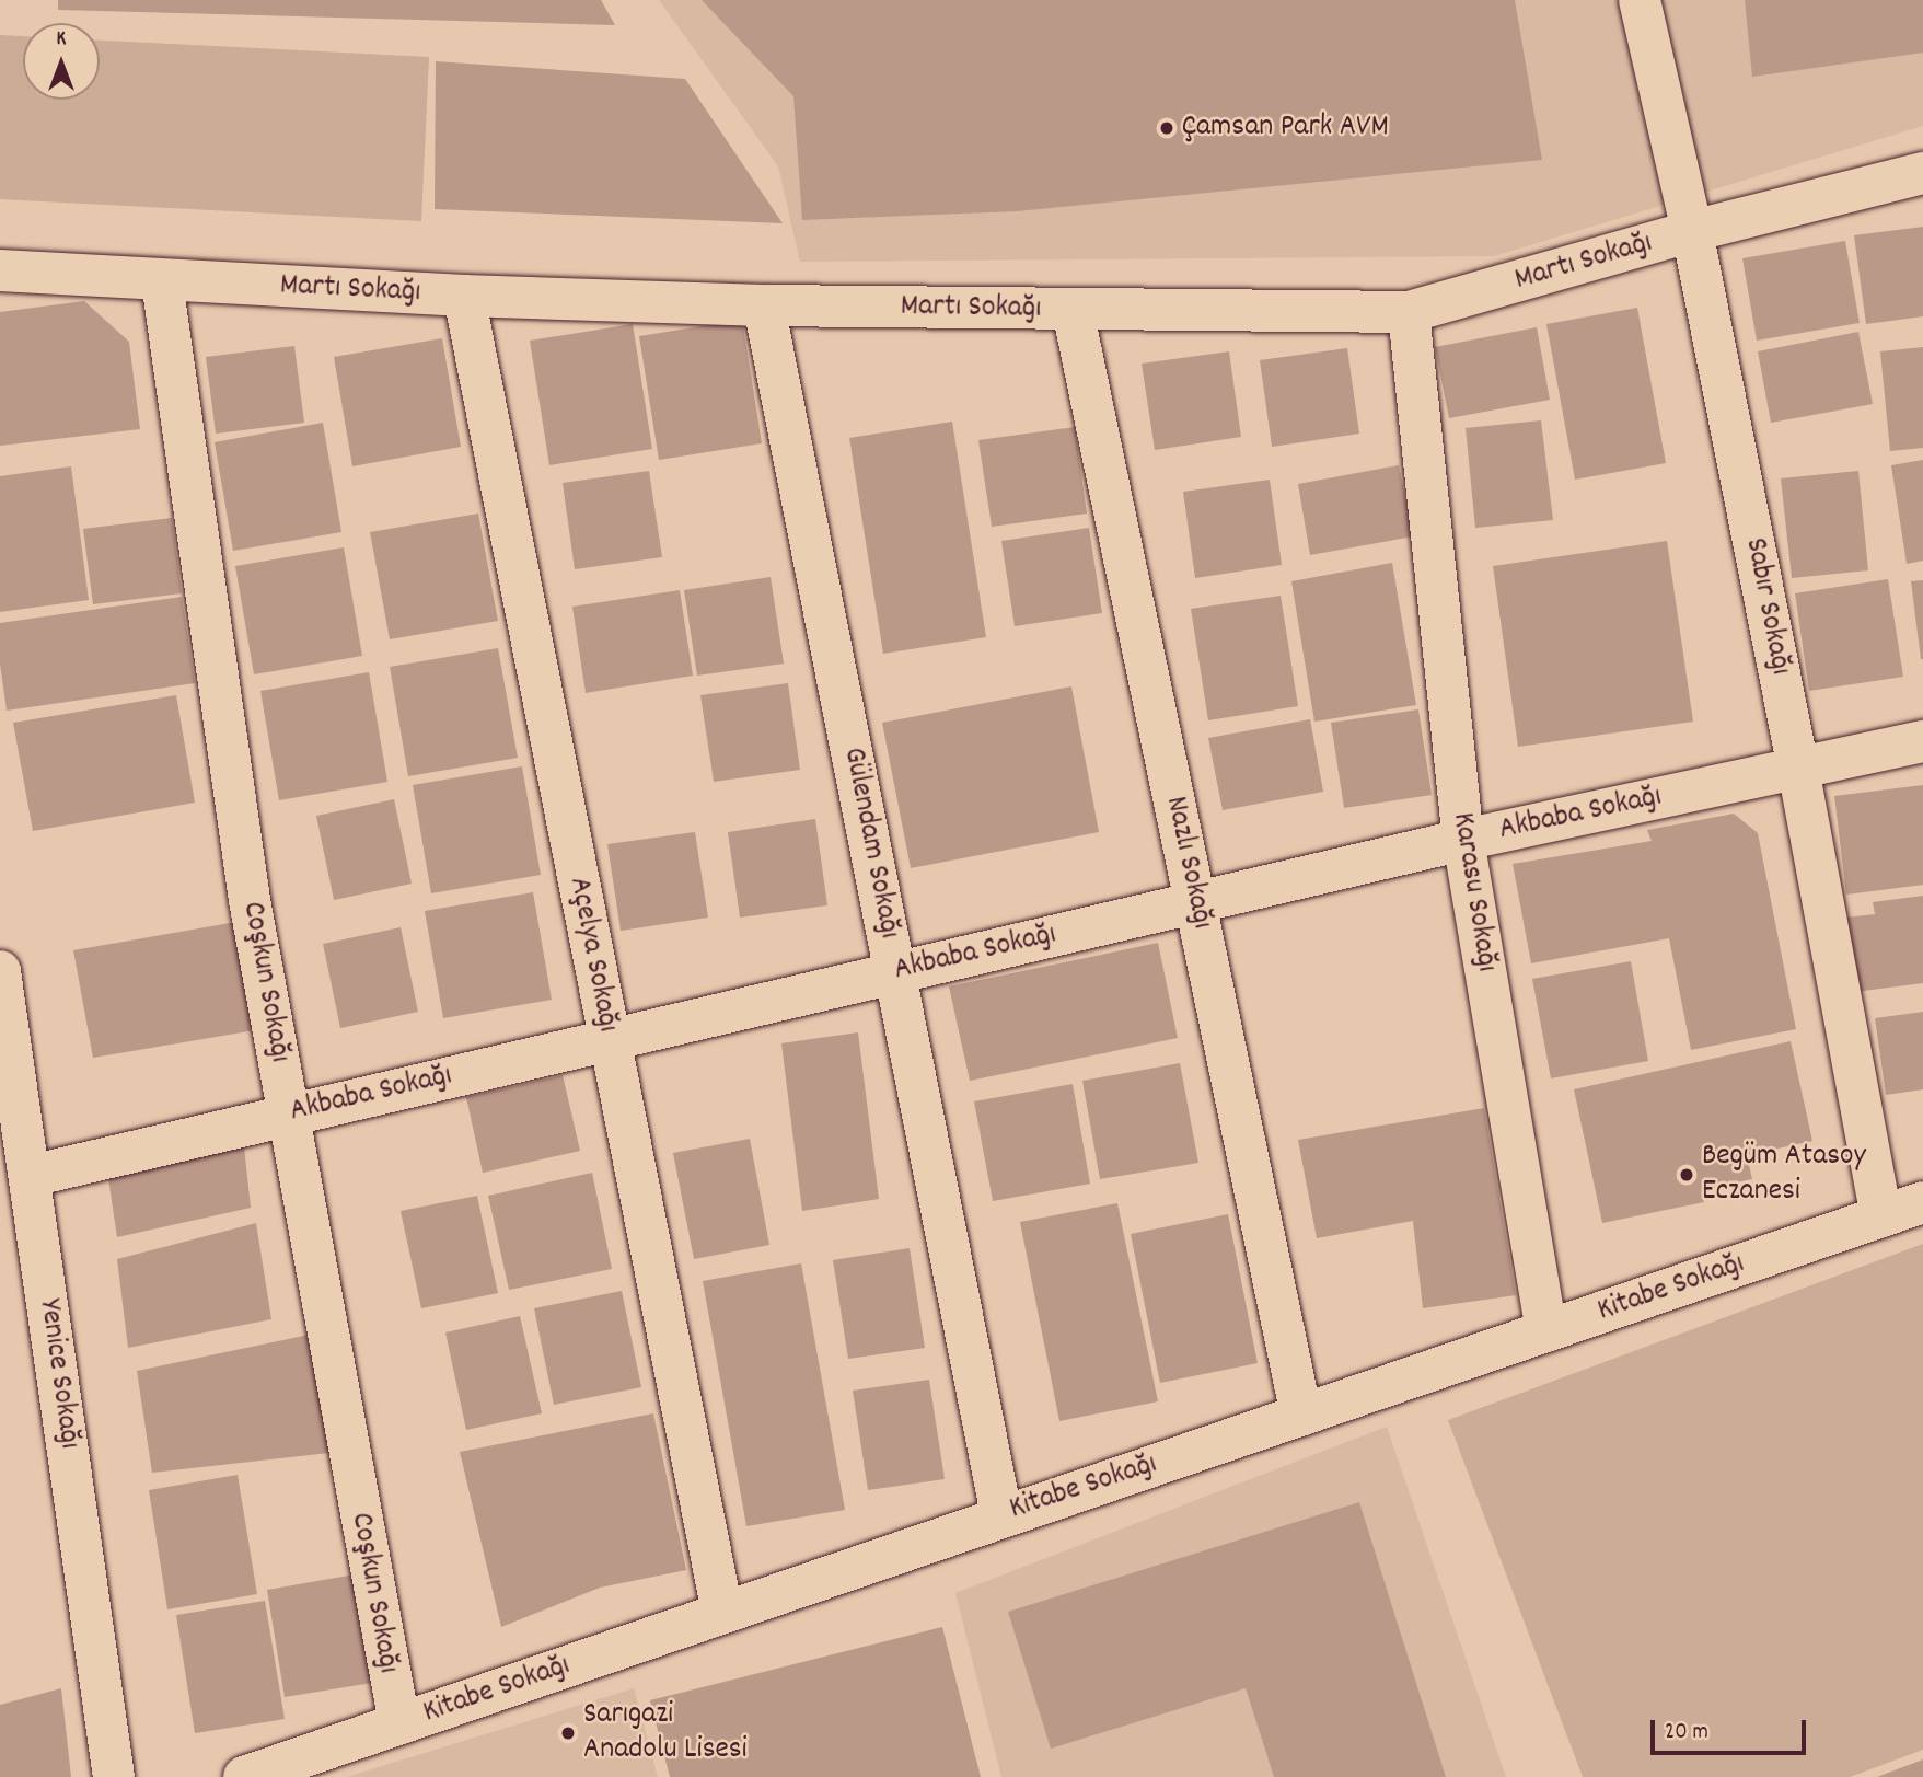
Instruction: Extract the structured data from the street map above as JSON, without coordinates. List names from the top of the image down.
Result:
{
  "streets": {
    "street": [
      "Martı Sokağı",
      "Sabır Sokağı",
      "Akbaba Sokağı",
      "Gülendam Sokağı",
      "Nazlı Sokağı",
      "Karasu Sokağı",
      "Açelya Sokağı",
      "Coşkun Sokağı",
      "Kitabe Sokağı",
      "Yenice Sokağı"
    ]
  },
  "crossings": [
    ["Martı Sokağı", "Sabır Sokağı"],
    ["Martı Sokağı", "Gülendam Sokağı"],
    ["Martı Sokağı", "Nazlı Sokağı"],
    ["Martı Sokağı", "Karasu Sokağı"],
    ["Martı Sokağı", "Açelya Sokağı"],
    ["Martı Sokağı", "Coşkun Sokağı"],
    ["Sabır Sokağı", "Akbaba Sokağı"],
    ["Sabır Sokağı", "Kitabe Sokağı"],
    ["Akbaba Sokağı", "Gülendam Sokağı"],
    ["Akbaba Sokağı", "Nazlı Sokağı"],
    ["Akbaba Sokağı", "Karasu Sokağı"],
    ["Akbaba Sokağı", "Açelya Sokağı"],
    ["Akbaba Sokağı", "Coşkun Sokağı"],
    ["Akbaba Sokağı", "Yenice Sokağı"],
    ["Gülendam Sokağı", "Kitabe Sokağı"],
    ["Nazlı Sokağı", "Kitabe Sokağı"],
    ["Karasu Sokağı", "Kitabe Sokağı"],
    ["Açelya Sokağı", "Kitabe Sokağı"],
    ["Coşkun Sokağı", "Kitabe Sokağı"]
  ],
  "places": ["Çamsan Park AVM", "Begüm Atasoy Eczanesi", "Sarıgazi Anadolu Lisesi"],
  "scale_bar": "20 m",
  "north": "top"
}
